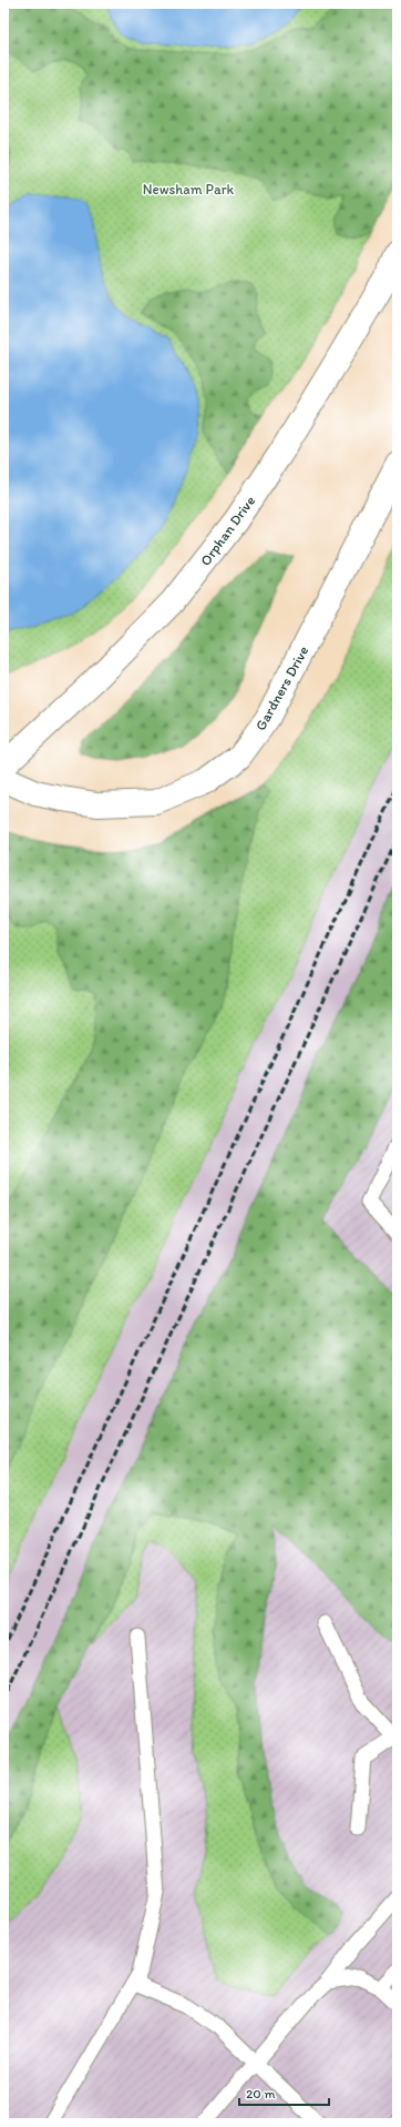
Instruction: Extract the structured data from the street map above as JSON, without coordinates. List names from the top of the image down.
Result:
{
  "streets": {
    "street": ["Orphan Drive", "Gardners Drive"]
  },
  "parks": ["Newsham Park"],
  "scale_bar": "20 m"
}
